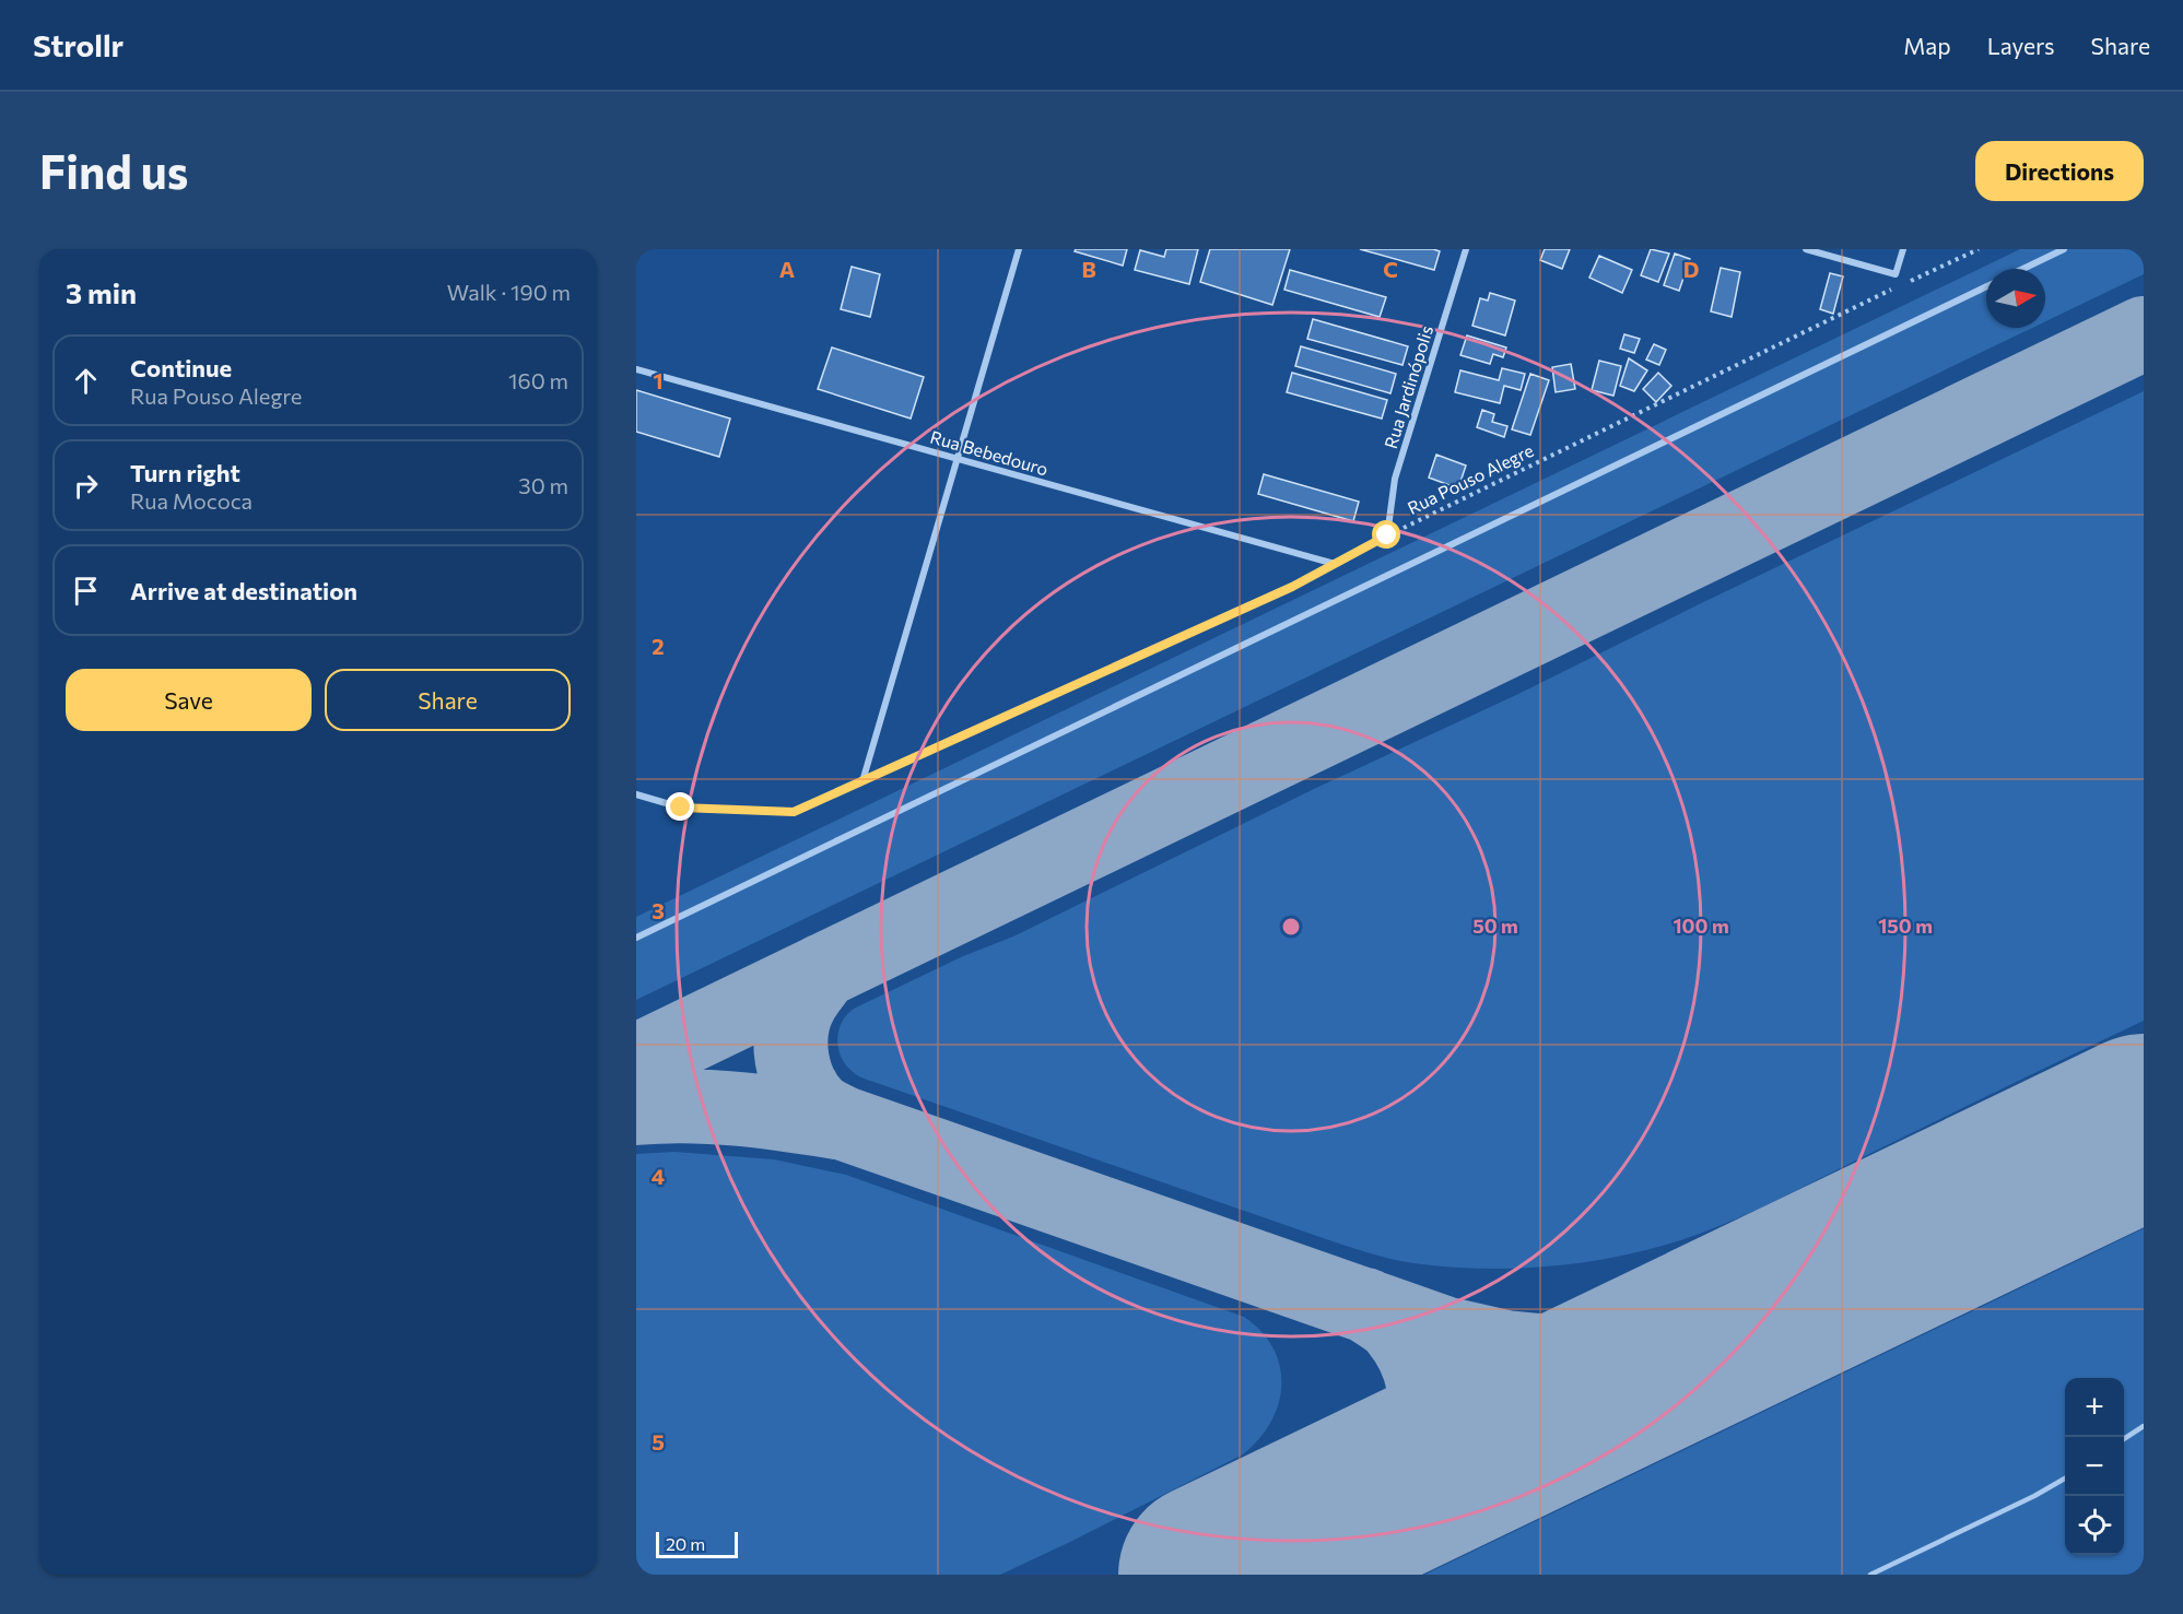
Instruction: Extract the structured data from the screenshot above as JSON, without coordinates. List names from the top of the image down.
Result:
{
  "streets": {
    "street": ["Rua Jardinópolis", "Rua Bebedouro"],
    "path": ["Rua Pouso Alegre"]
  },
  "crossings": [
    ["Rua Jardinópolis", "Rua Pouso Alegre"]
  ],
  "scale_bar": "20 m",
  "north": "right",
  "page": {
    "header": "Strollr",
    "nav": ["Map", "Layers", "Share"],
    "buttons": [
      "Directions",
      ["Save", "Share"]
    ],
    "title": "Find us",
    "heading": ["3 min", "Walk · 190 m"],
    "list": [
      ["Continue", "Rua Pouso Alegre", "160 m"],
      ["Turn right", "Rua Mococa", "30 m"],
      "Arrive at destination"
    ],
    "map_buttons": ["+", "−"],
    "scale": "20 m"
  },
  "grid": {
    "columns": [
      "A",
      "B",
      "C",
      "D"
    ],
    "rows": [
      "1",
      "2",
      "3",
      "4",
      "5"
    ]
  },
  "rings": ["50 m", "100 m", "150 m"]
}
